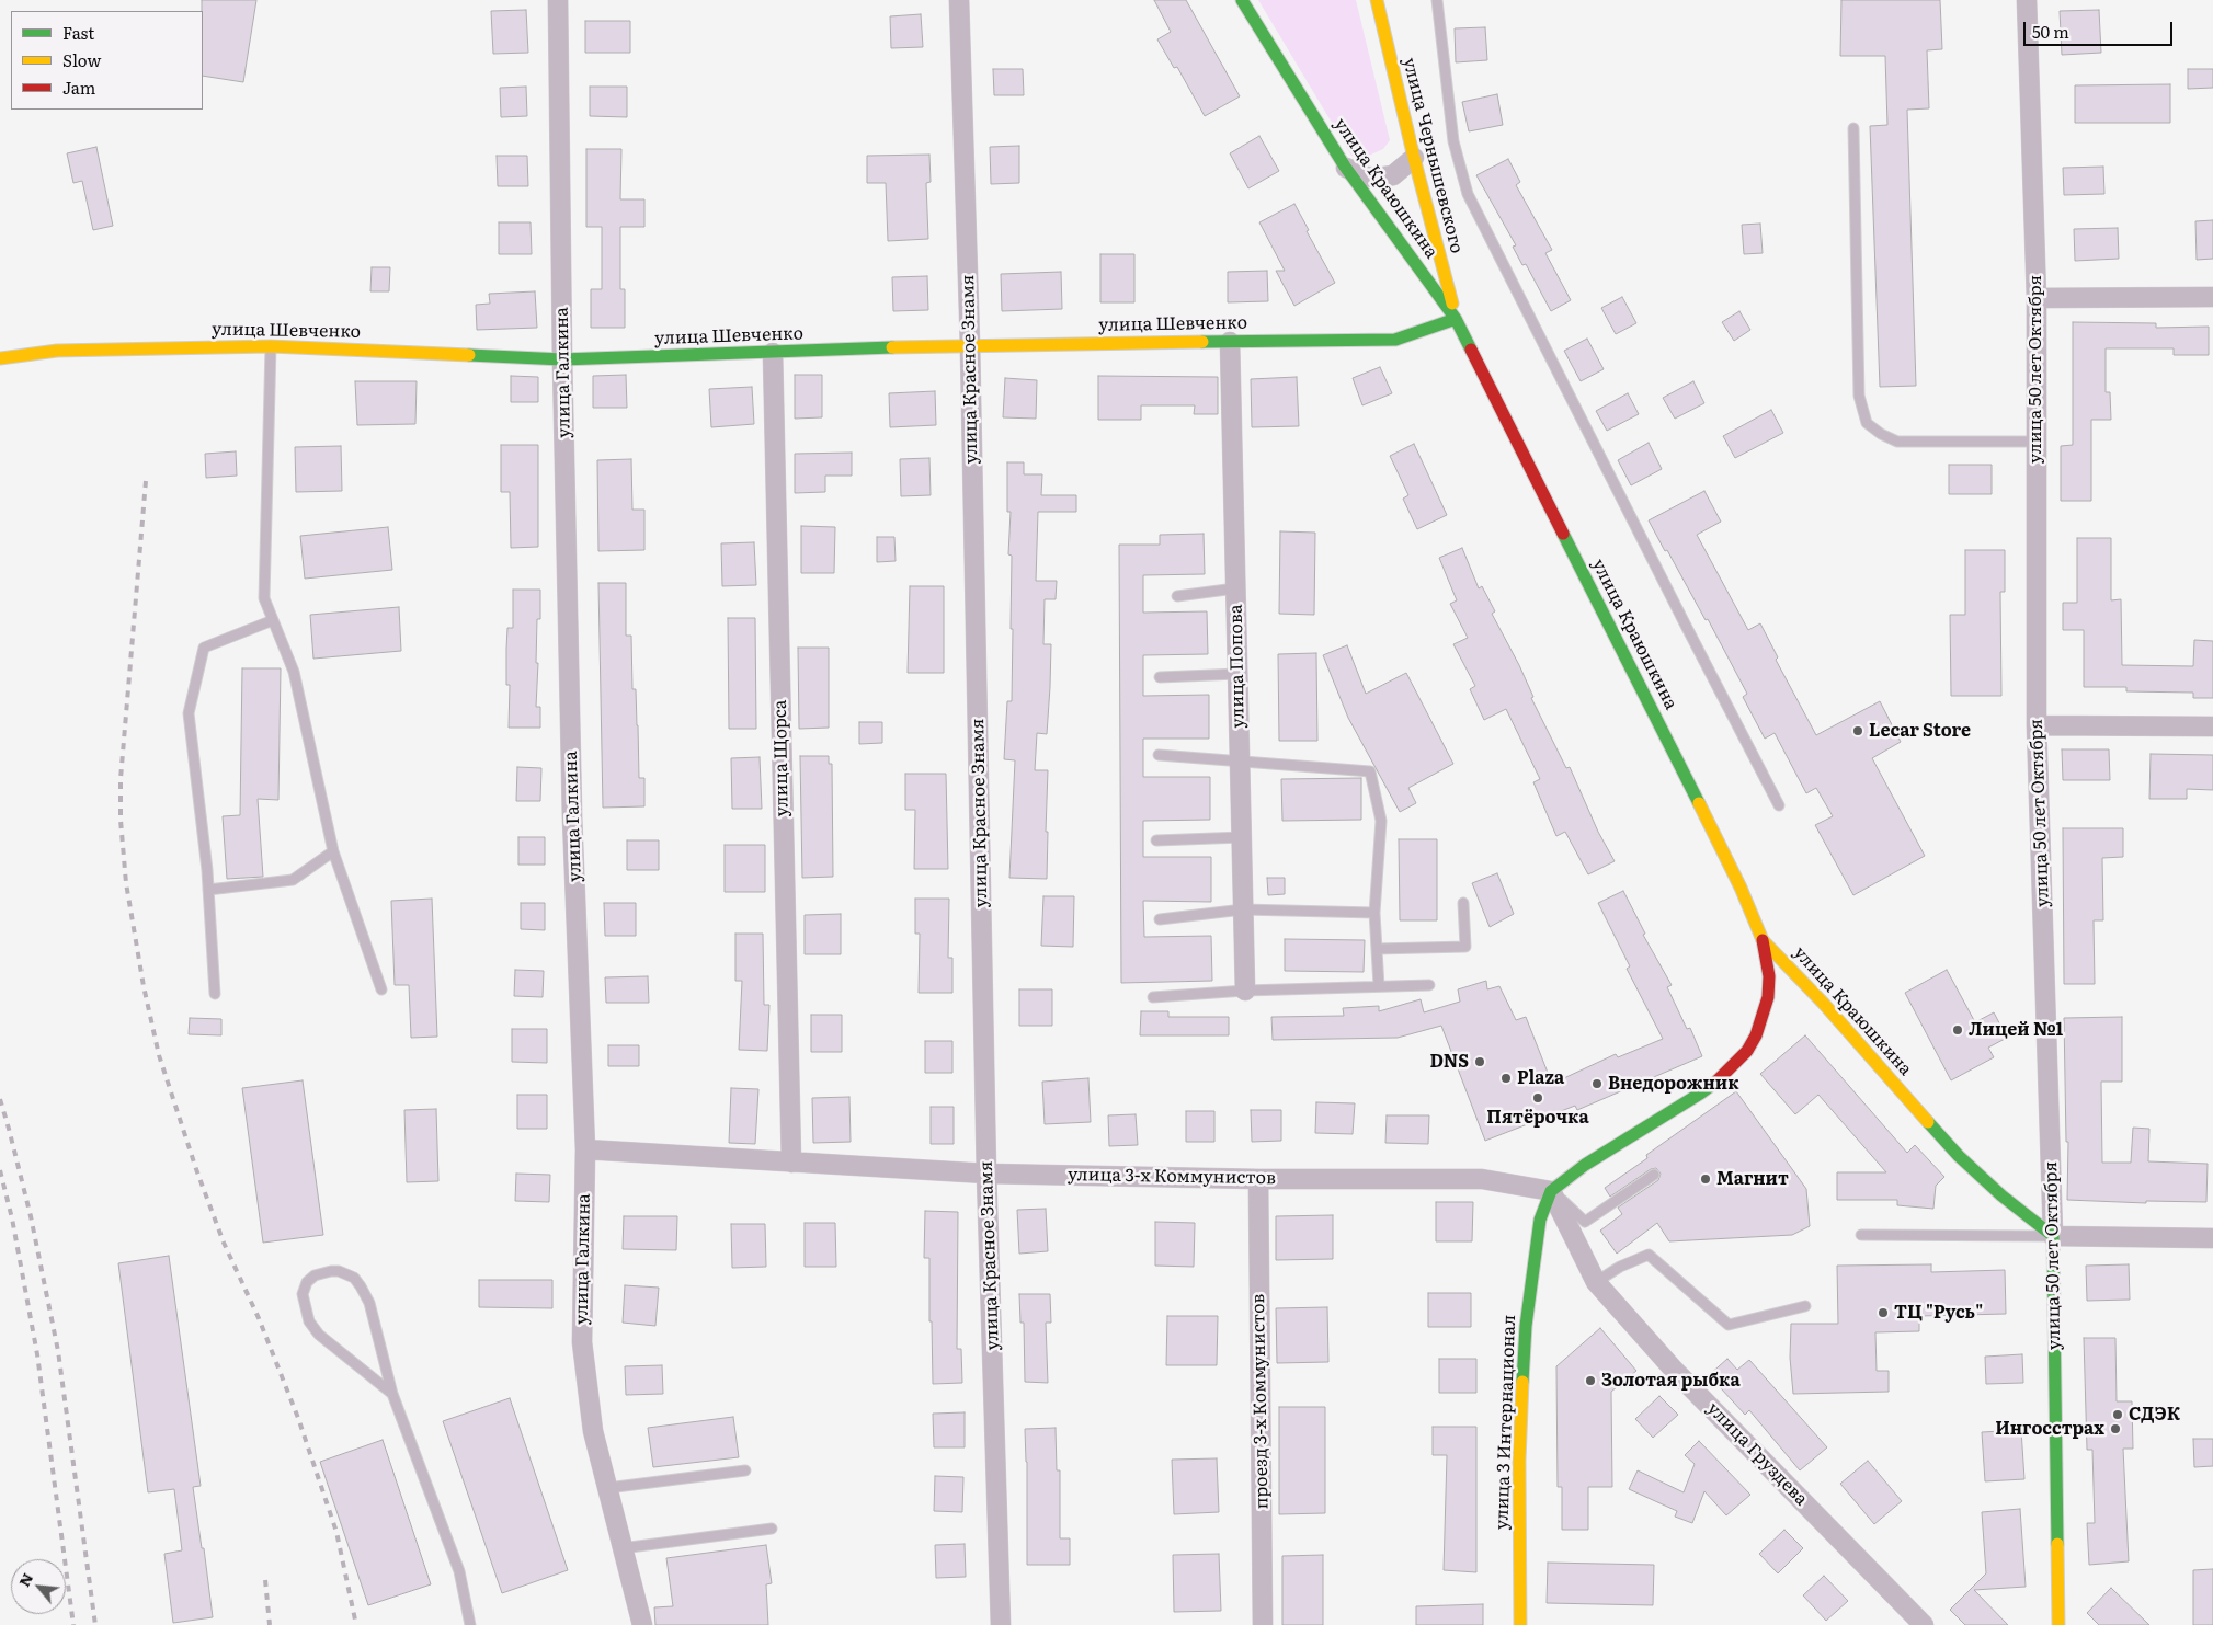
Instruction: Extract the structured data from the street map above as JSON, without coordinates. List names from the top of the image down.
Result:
{
  "streets": {
    "street": [
      "улица Чернышевского",
      "улица Краюшкина",
      "улица Шевченко",
      "улица Красное Знамя",
      "улица 50 лет Октября",
      "улица Галкина",
      "улица Попова",
      "улица Щорса",
      "улица 3-х Коммунистов",
      "проезд 3-х Коммунистов",
      "улица 3 Интернационал",
      "улица Груздева"
    ]
  },
  "crossings": [
    ["улица Чернышевского", "улица Краюшкина"],
    ["улица Чернышевского", "улица Шевченко"],
    ["улица Краюшкина", "улица Шевченко"],
    ["улица Краюшкина", "улица 50 лет Октября"],
    ["улица Шевченко", "улица Красное Знамя"],
    ["улица Шевченко", "улица Галкина"],
    ["улица Шевченко", "улица Попова"],
    ["улица Шевченко", "улица Щорса"],
    ["улица Красное Знамя", "улица 3-х Коммунистов"],
    ["улица Галкина", "улица 3-х Коммунистов"],
    ["улица Щорса", "улица 3-х Коммунистов"],
    ["улица 3-х Коммунистов", "проезд 3-х Коммунистов"],
    ["улица 3-х Коммунистов", "улица 3 Интернационал"],
    ["улица 3-х Коммунистов", "улица Груздева"],
    ["улица 3 Интернационал", "улица Груздева"]
  ],
  "places": [
    "Lecar Store",
    "Лицей №1",
    "DNS",
    "Plaza",
    "Внедорожник",
    "Пятёрочка",
    "Магнит",
    "ТЦ \"Русь\"",
    "Золотая рыбка",
    "СДЭК",
    "Ингосстрах"
  ],
  "legend": ["Fast", "Slow", "Jam"],
  "scale_bar": "50 m",
  "north": "top left"
}
